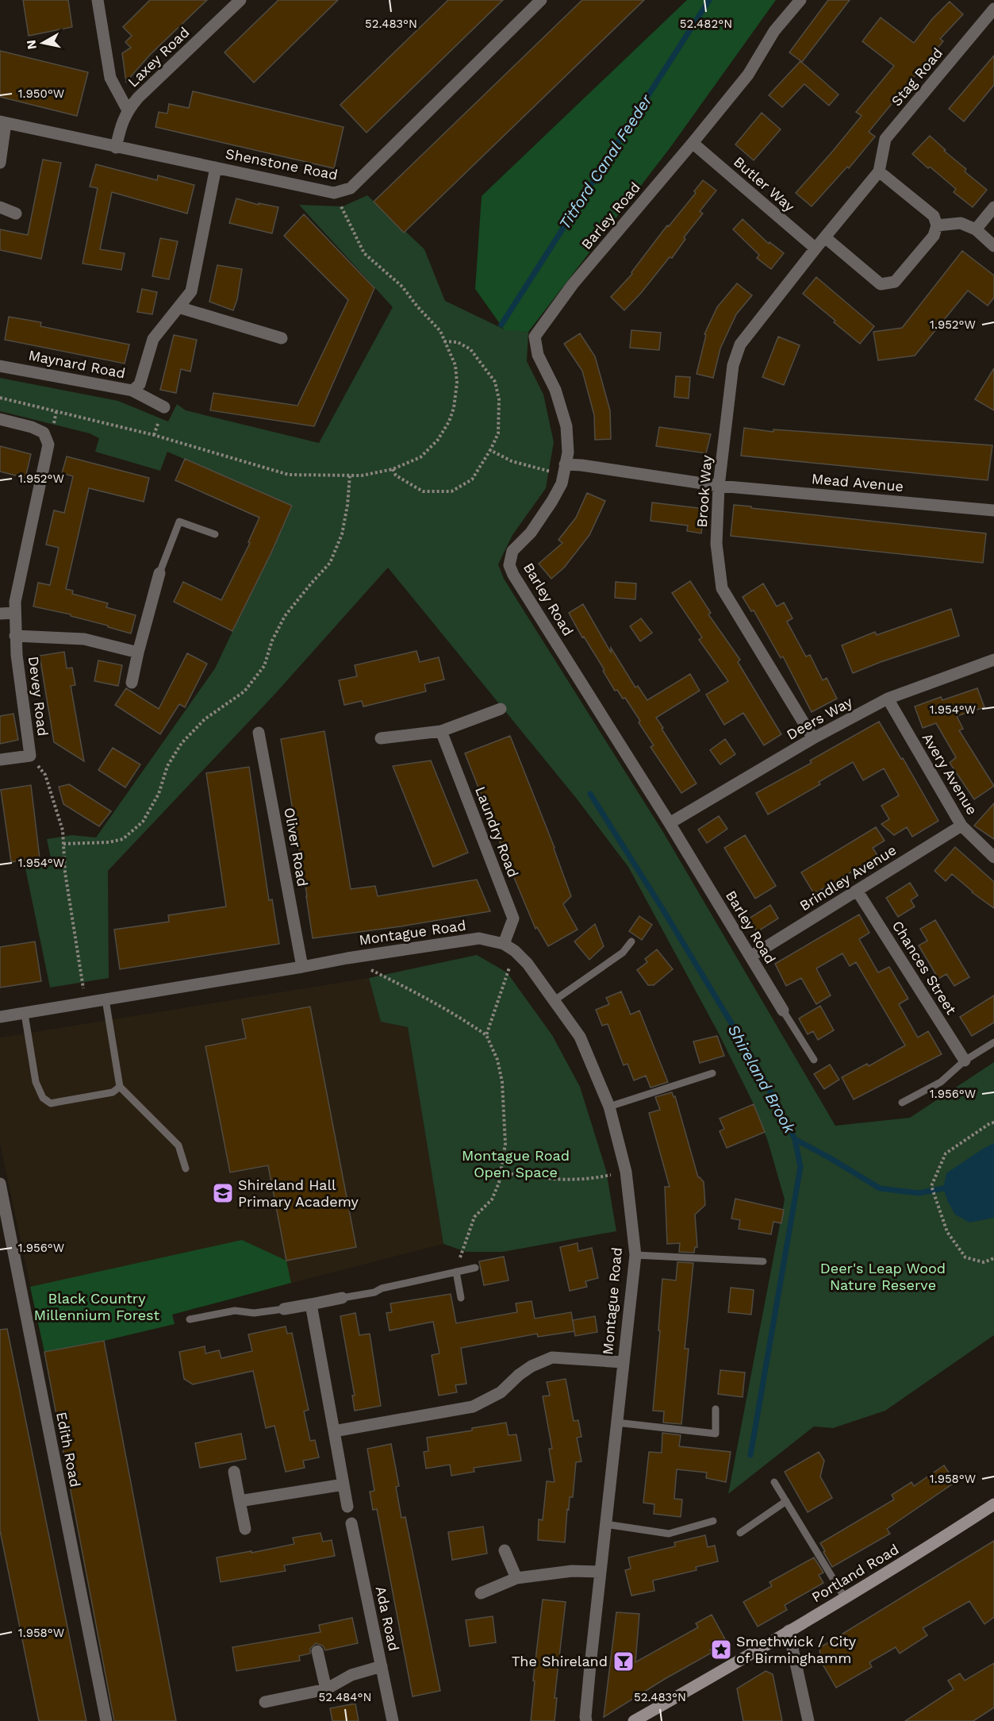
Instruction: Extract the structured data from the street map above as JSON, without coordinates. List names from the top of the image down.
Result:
{
  "streets": {
    "main road": ["Portland Road"],
    "street": [
      "Laxey Road",
      "Stag Road",
      "Shenstone Road",
      "Butler Way",
      "Barley Road",
      "Maynard Road",
      "Mead Avenue",
      "Brook Way",
      "Devey Road",
      "Deers Way",
      "Avery Avenue",
      "Laundry Road",
      "Oliver Road",
      "Brindley Avenue",
      "Montague Road",
      "Chances Street",
      "Edith Road",
      "Ada Road"
    ]
  },
  "crossings": [
    ["Laxey Road", "Shenstone Road"],
    ["Stag Road", "Brook Way"],
    ["Shenstone Road", "Maynard Road"],
    ["Butler Way", "Barley Road"],
    ["Butler Way", "Brook Way"],
    ["Barley Road", "Mead Avenue"],
    ["Barley Road", "Deers Way"],
    ["Barley Road", "Brindley Avenue"],
    ["Mead Avenue", "Brook Way"],
    ["Brook Way", "Deers Way"],
    ["Deers Way", "Avery Avenue"],
    ["Avery Avenue", "Brindley Avenue"],
    ["Laundry Road", "Montague Road"],
    ["Oliver Road", "Montague Road"],
    ["Brindley Avenue", "Chances Street"]
  ],
  "water": ["Titford Canal Feeder", "Shireland Brook"],
  "parks": ["Montague Road Open Space", "Deer's Leap Wood Nature Reserve", "Black Country Millennium Forest"],
  "places": {
    "school or university": ["Shireland Hall Primary Academy"],
    "place": ["Smethwick / City of Birminghamm"],
    "bar": ["The Shireland"]
  },
  "north": "left",
  "coordinates": [
    "52.483°N",
    "52.482°N",
    "1.950°W",
    "1.952°W",
    "1.954°W",
    "1.956°W",
    "1.958°W",
    "52.484°N"
  ]
}
